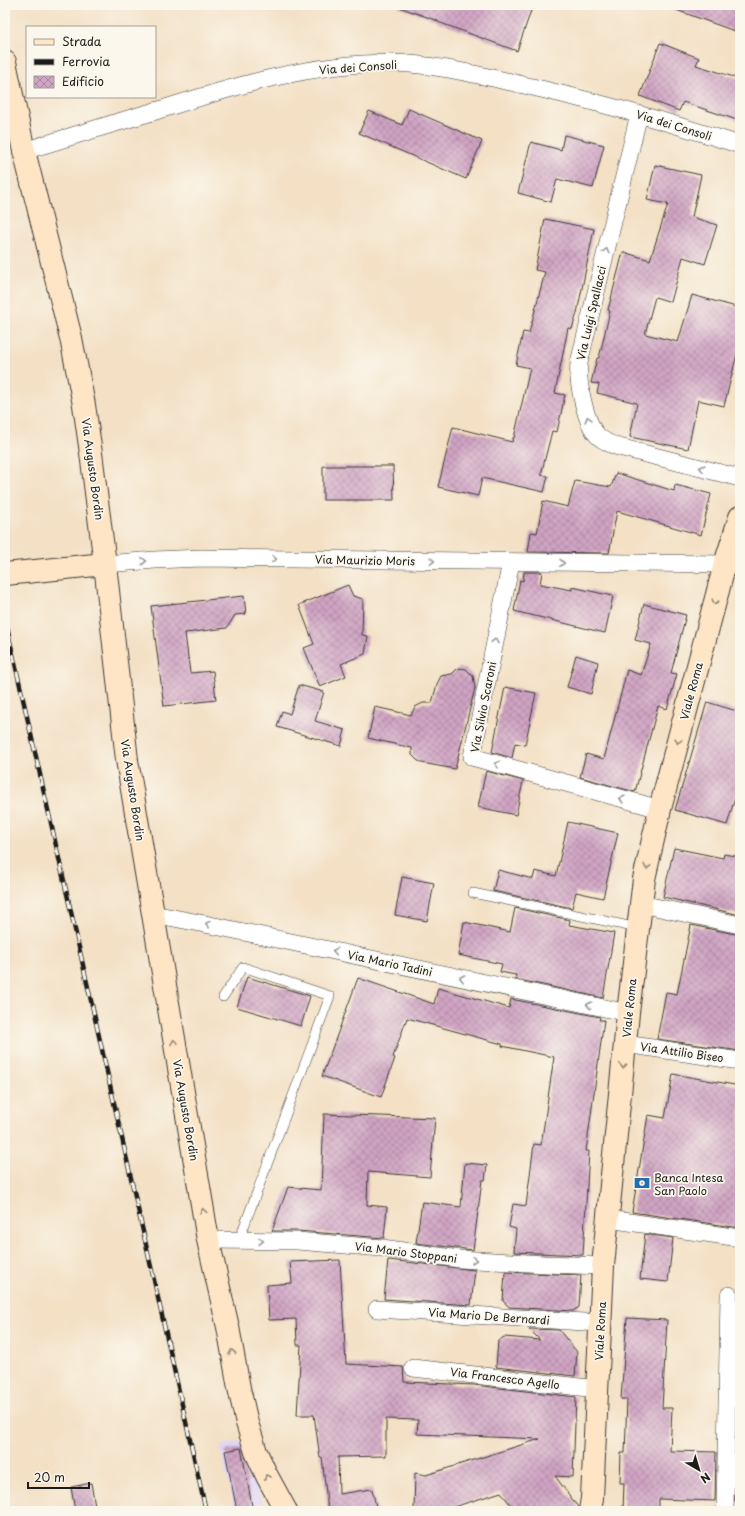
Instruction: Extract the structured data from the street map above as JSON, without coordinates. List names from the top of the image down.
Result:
{
  "streets": {
    "street": [
      "Via dei Consoli",
      "Via Luigi Spallacci",
      "Via Augusto Bordin",
      "Via Maurizio Moris",
      "Viale Roma",
      "Via Silvio Scaroni",
      "Via Mario Tadini",
      "Via Attilio Biseo",
      "Via Mario Stoppani",
      "Via Mario De Bernardi",
      "Via Francesco Agello"
    ]
  },
  "crossings": [
    ["Via dei Consoli", "Via Luigi Spallacci"],
    ["Via dei Consoli", "Via Augusto Bordin"],
    ["Via Augusto Bordin", "Via Maurizio Moris"],
    ["Via Augusto Bordin", "Via Mario Tadini"],
    ["Via Augusto Bordin", "Via Mario Stoppani"],
    ["Via Maurizio Moris", "Viale Roma"],
    ["Via Maurizio Moris", "Via Silvio Scaroni"],
    ["Viale Roma", "Via Silvio Scaroni"],
    ["Viale Roma", "Via Mario Tadini"],
    ["Viale Roma", "Via Attilio Biseo"],
    ["Viale Roma", "Via Mario Stoppani"],
    ["Viale Roma", "Via Mario De Bernardi"],
    ["Viale Roma", "Via Francesco Agello"]
  ],
  "one_way": [
    "Via Augusto Bordin",
    "Via Maurizio Moris",
    "Viale Roma",
    "Via Mario Tadini",
    "Via Mario Stoppani"
  ],
  "places": {
    "bank": ["Banca Intesa San Paolo"]
  },
  "legend": ["Strada", "Ferrovia", "Edificio"],
  "scale_bar": "20 m",
  "north": "bottom right"
}
